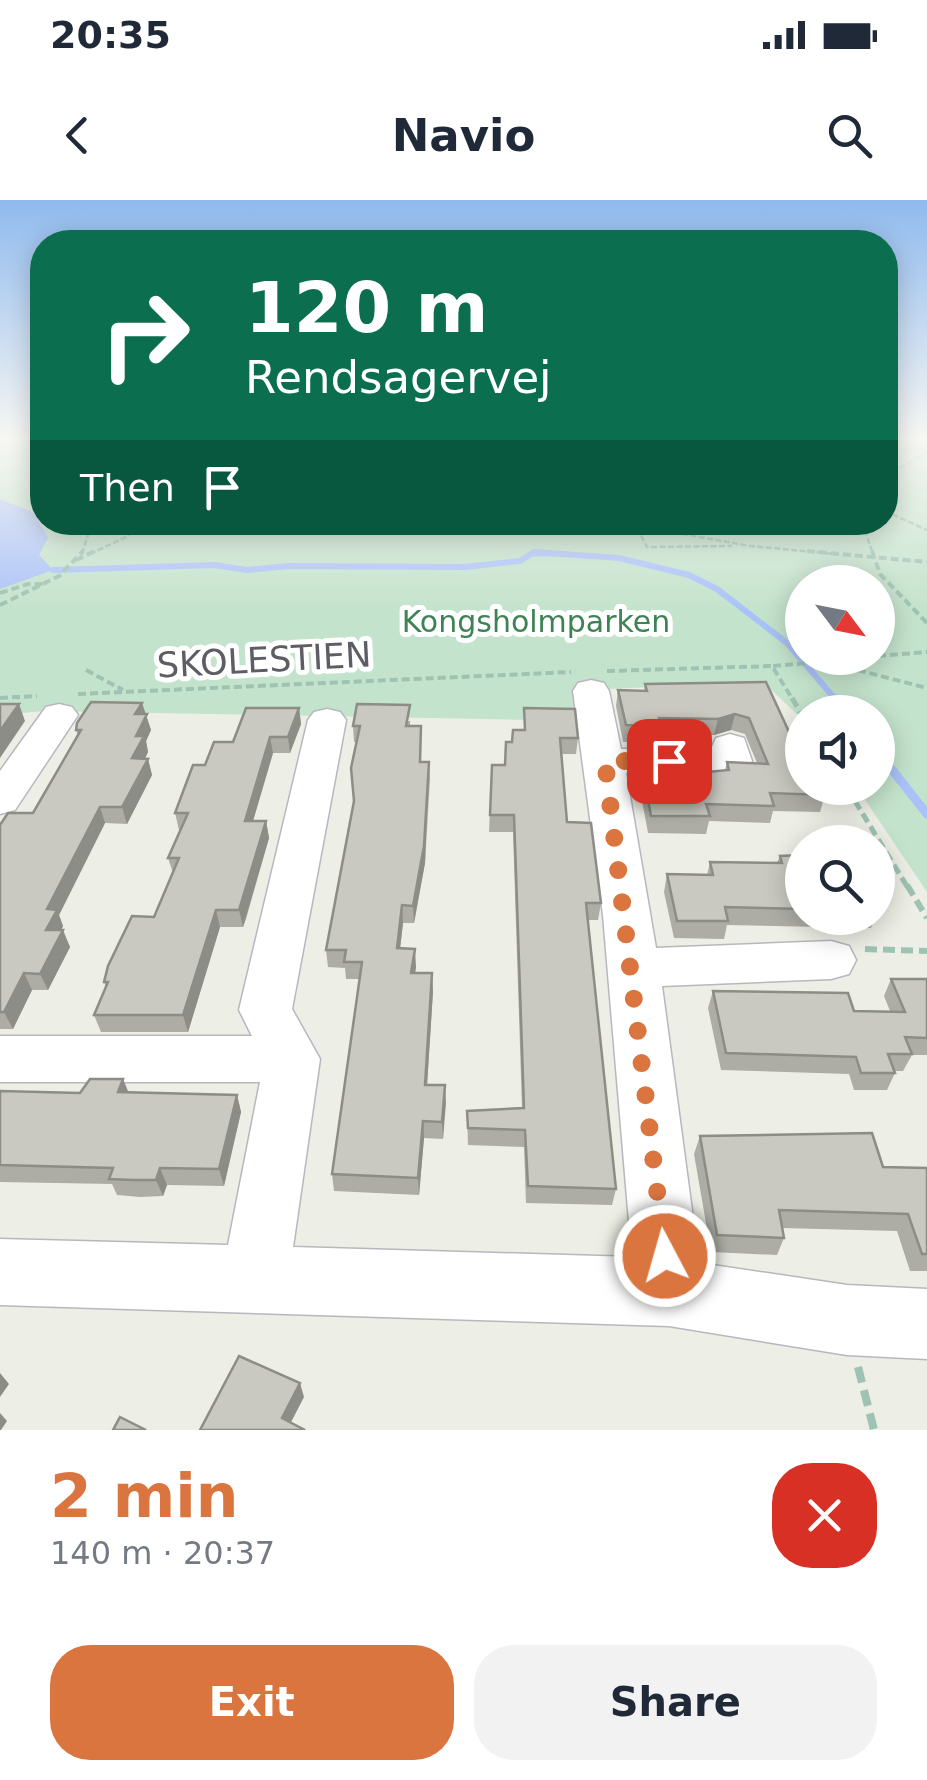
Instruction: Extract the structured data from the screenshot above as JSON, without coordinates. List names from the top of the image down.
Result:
{
  "streets": {
    "path": ["SKOLESTIEN"]
  },
  "parks": ["Kongsholmparken"],
  "north": "bottom right",
  "page": {
    "status": "20:35",
    "header": "Navio",
    "turn": ["120 m", "Rendsagervej"],
    "then": "Then",
    "heading": ["2 min", "140 m · 20:37"],
    "buttons": ["Exit", "Share"]
  }
}
